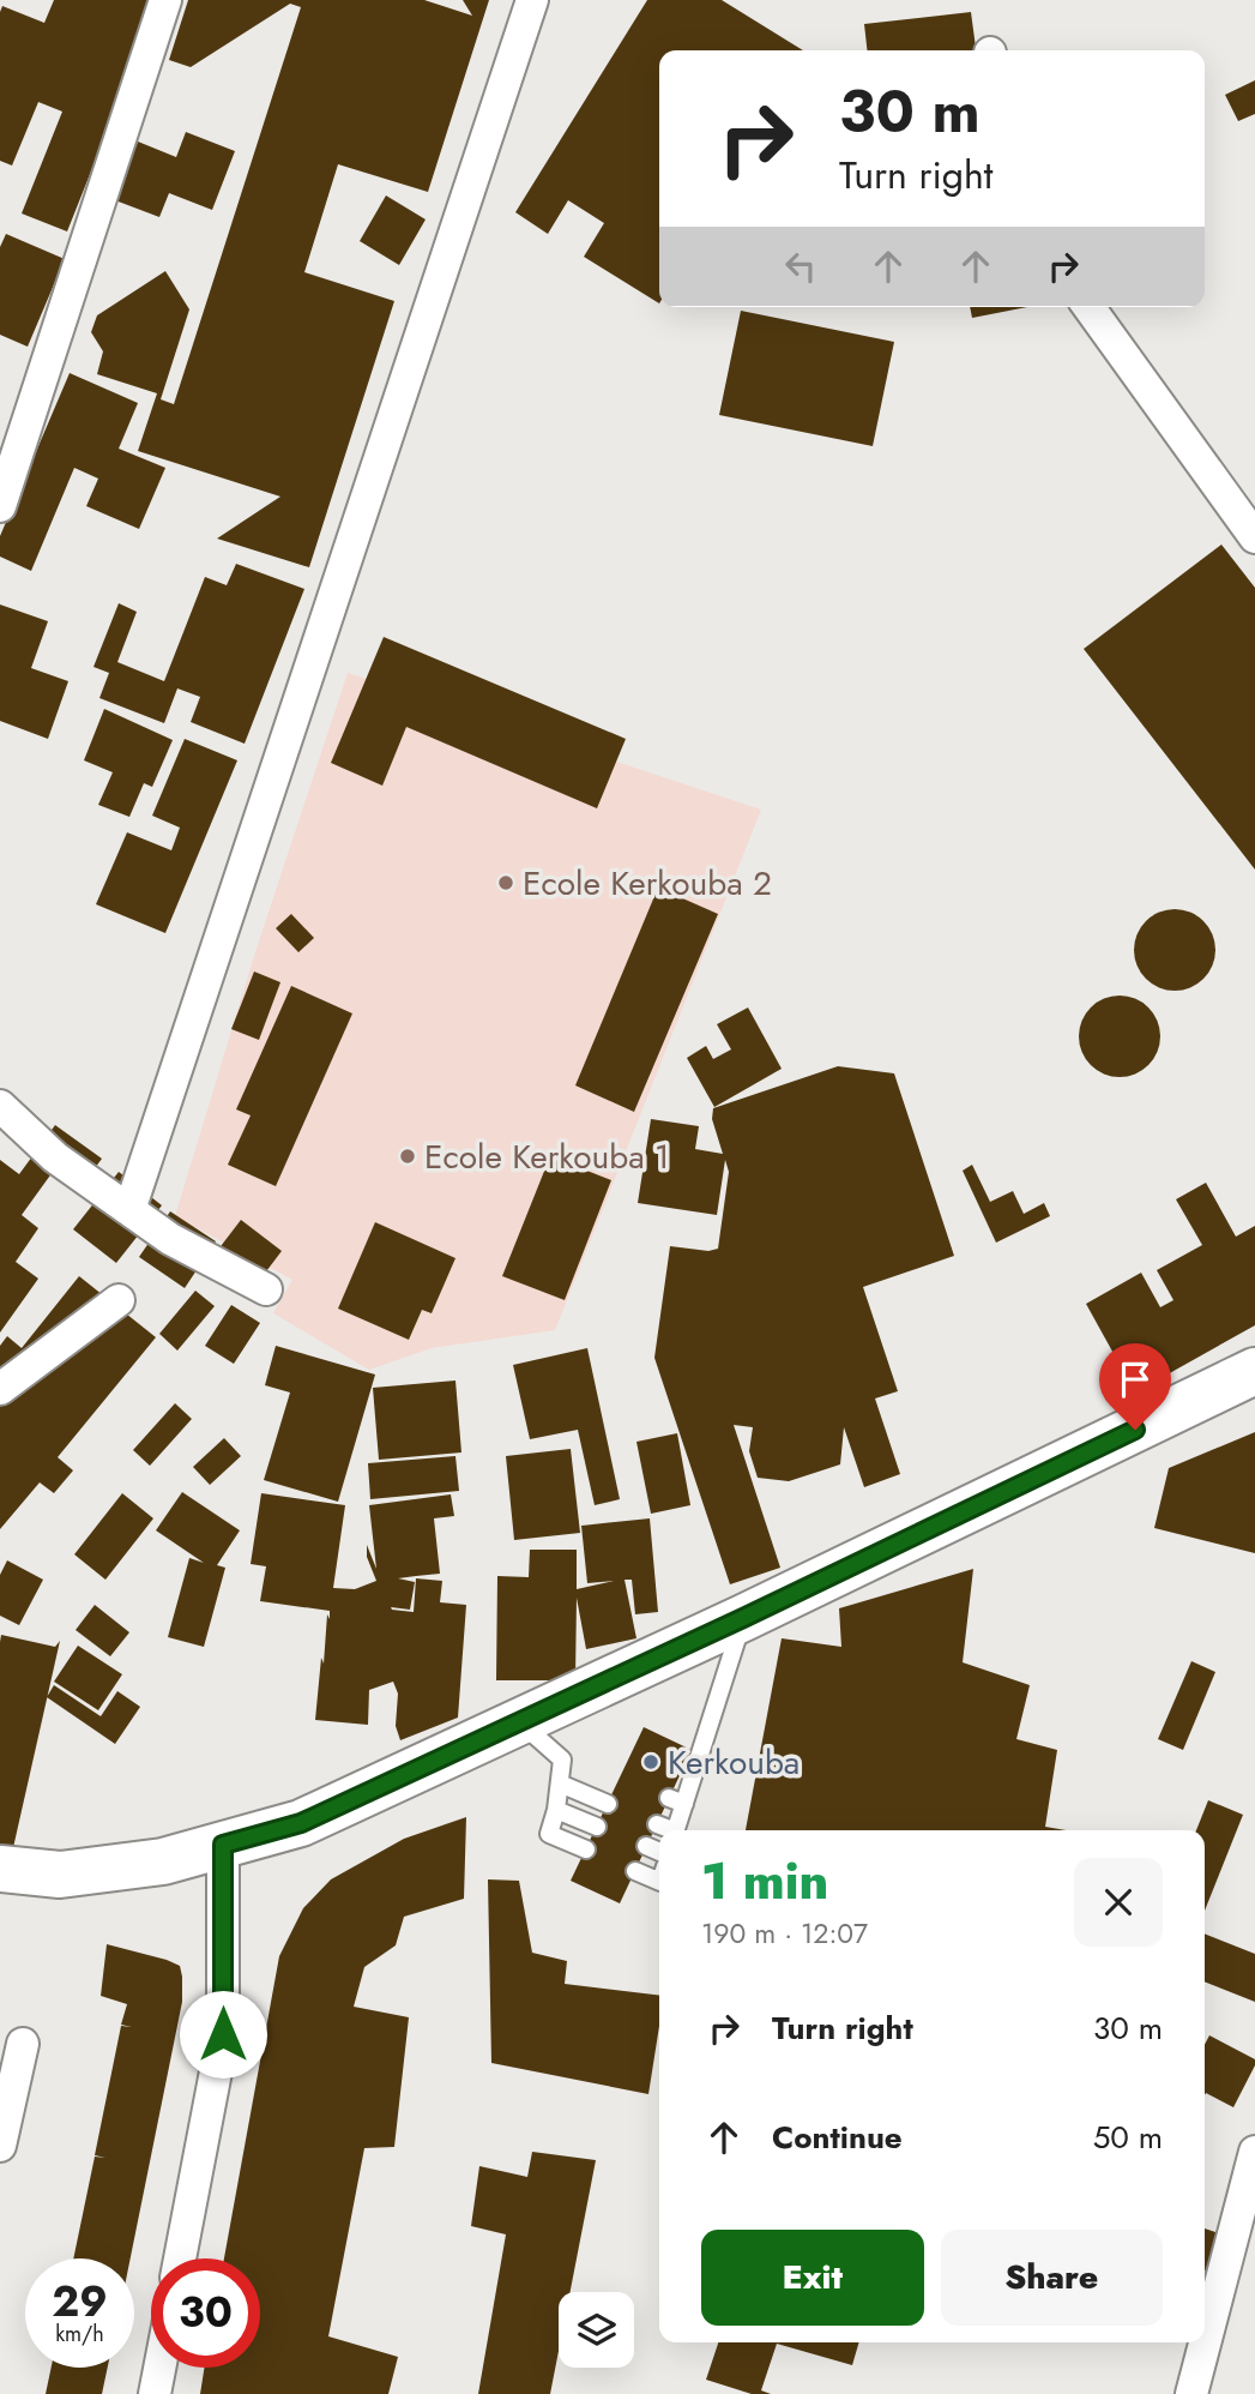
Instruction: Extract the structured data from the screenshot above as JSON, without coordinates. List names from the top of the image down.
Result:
{
  "places": ["Ecole Kerkouba 2", "Ecole Kerkouba 1", "Kerkouba"],
  "page": {
    "turn": ["30 m", "Turn right"],
    "heading": ["1 min", "190 m · 12:07"],
    "list": [
      {
        "name": "Turn right",
        "value": "30 m"
      },
      {
        "name": "Continue",
        "value": "50 m"
      }
    ],
    "buttons": ["Exit", "Share"],
    "speed": "29 km/h",
    "limit": "30"
  }
}
